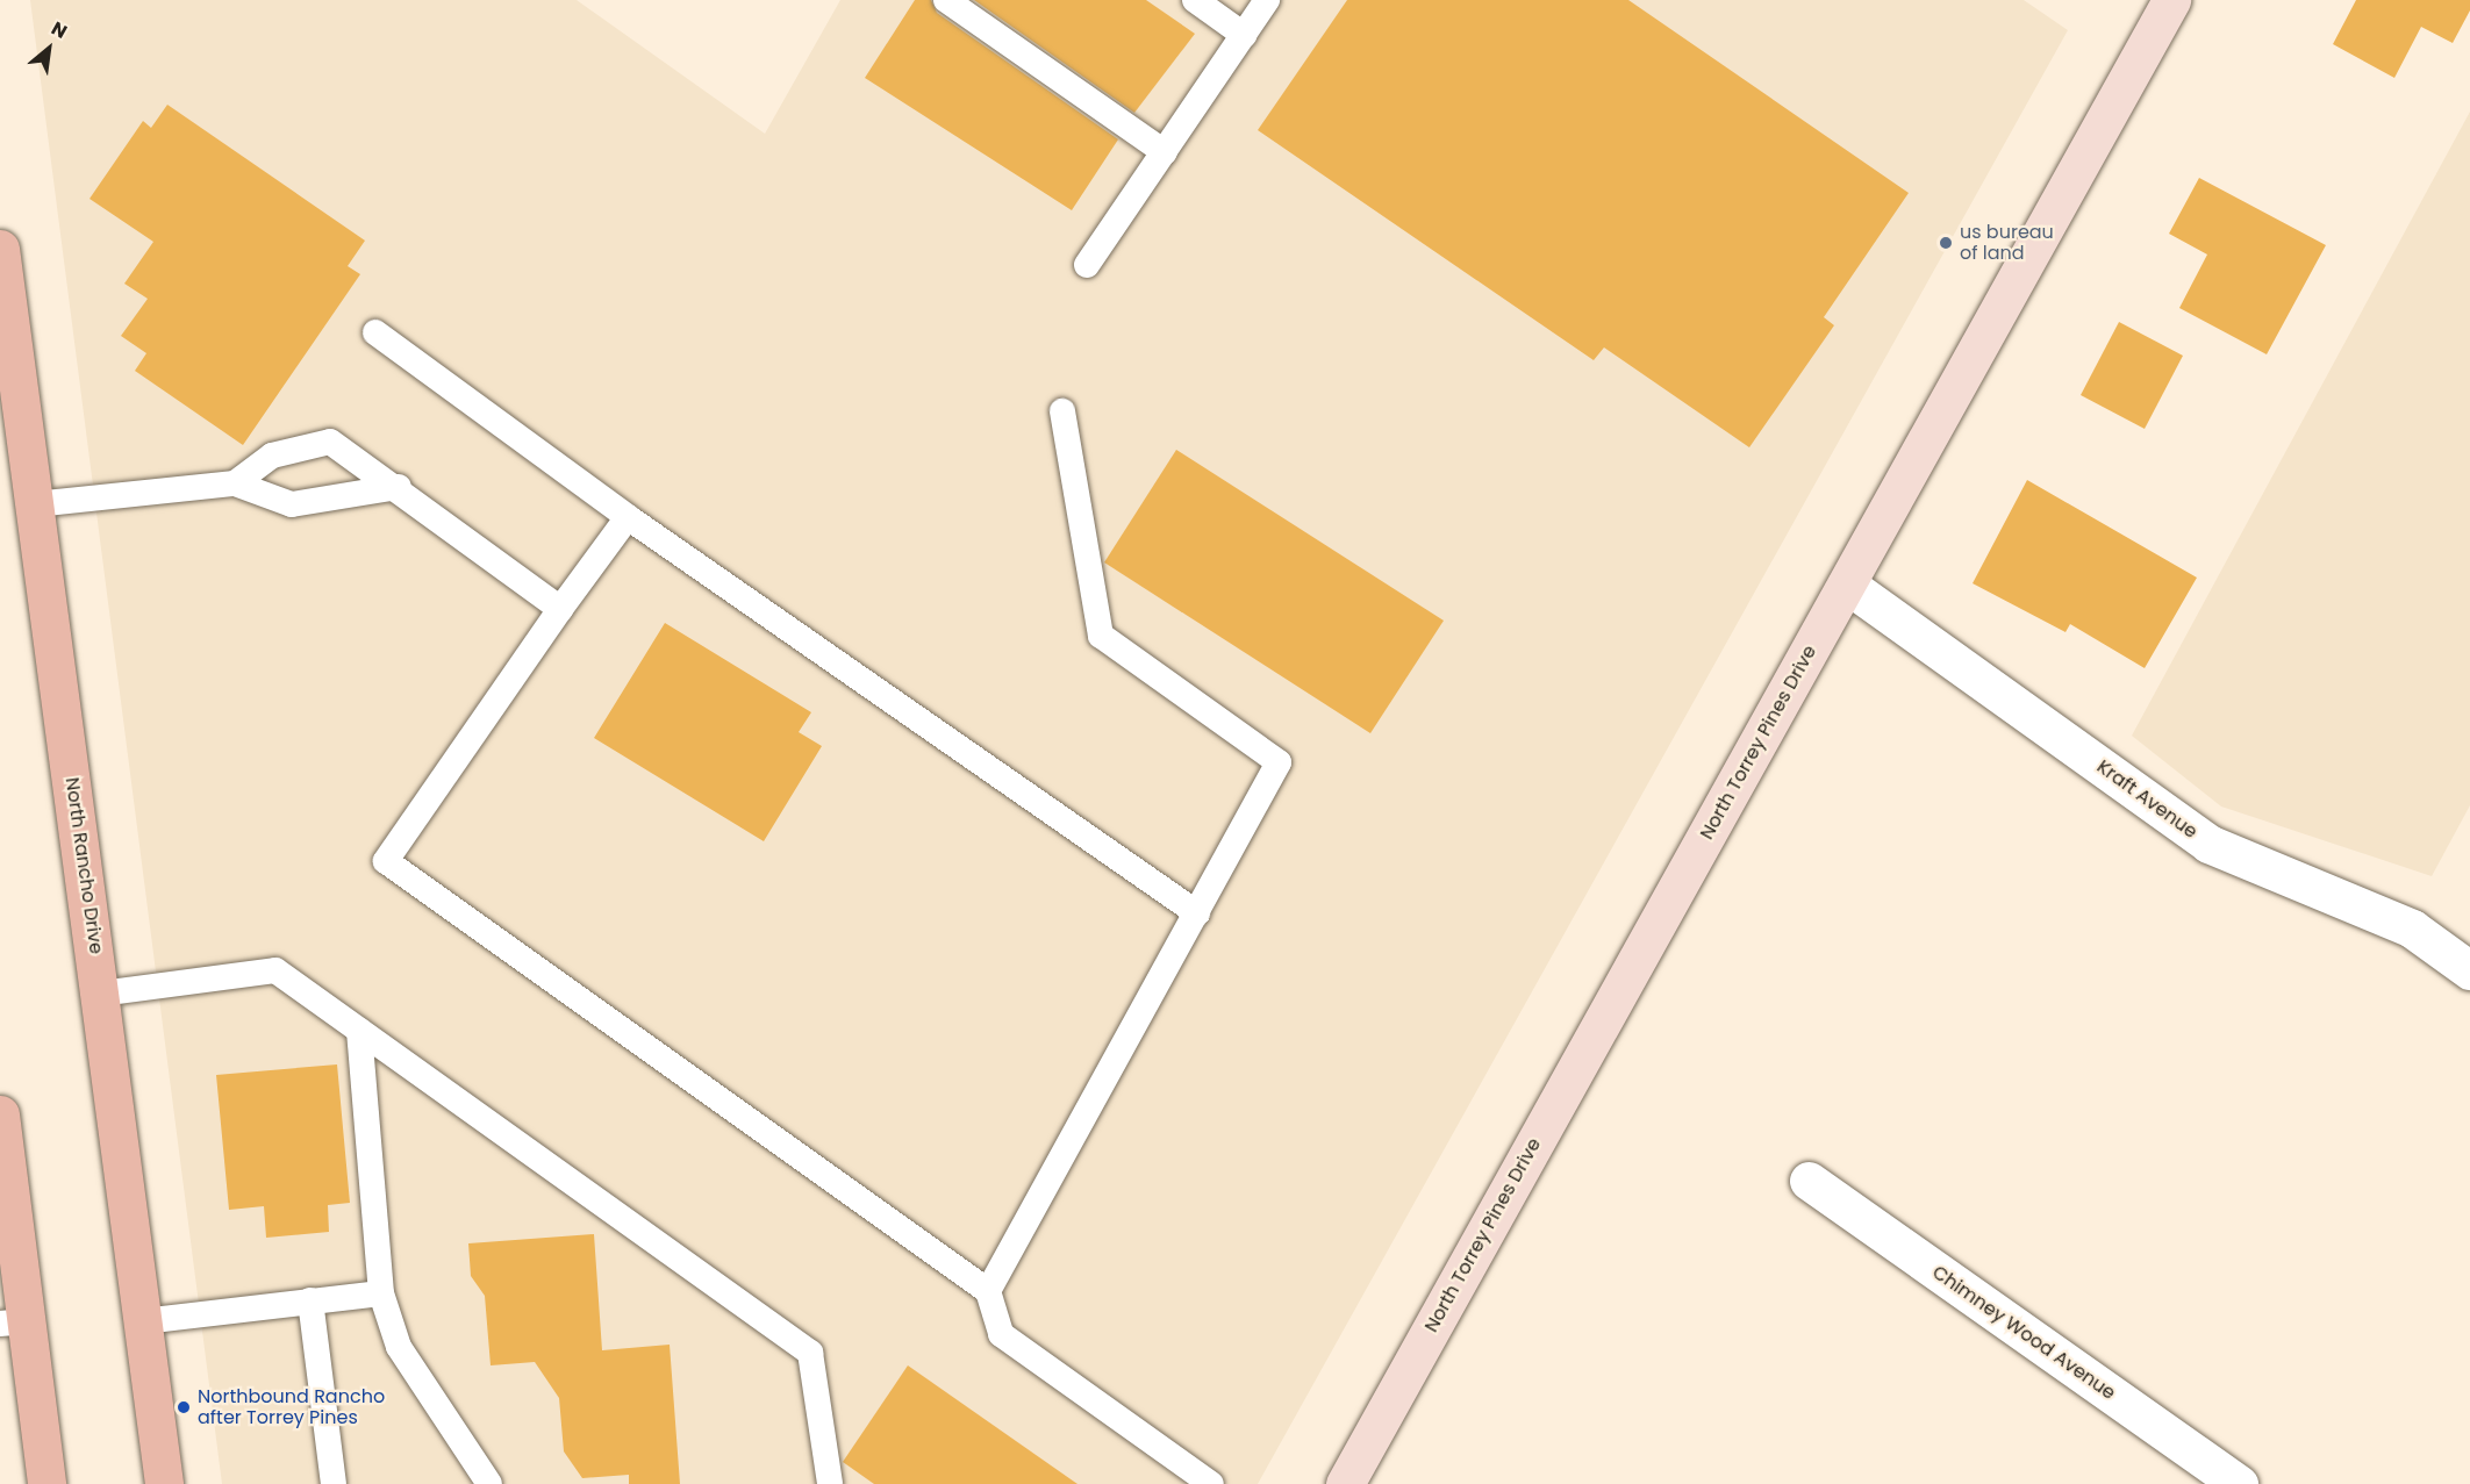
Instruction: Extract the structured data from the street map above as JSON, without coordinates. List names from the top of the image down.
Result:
{
  "streets": {
    "main road": ["North Rancho Drive"],
    "street": ["North Torrey Pines Drive", "Kraft Avenue", "Chimney Wood Avenue"]
  },
  "crossings": [
    ["North Torrey Pines Drive", "Kraft Avenue"]
  ],
  "places": ["us bureau of land", "Northbound Rancho after Torrey Pines"],
  "north": "top right"
}
